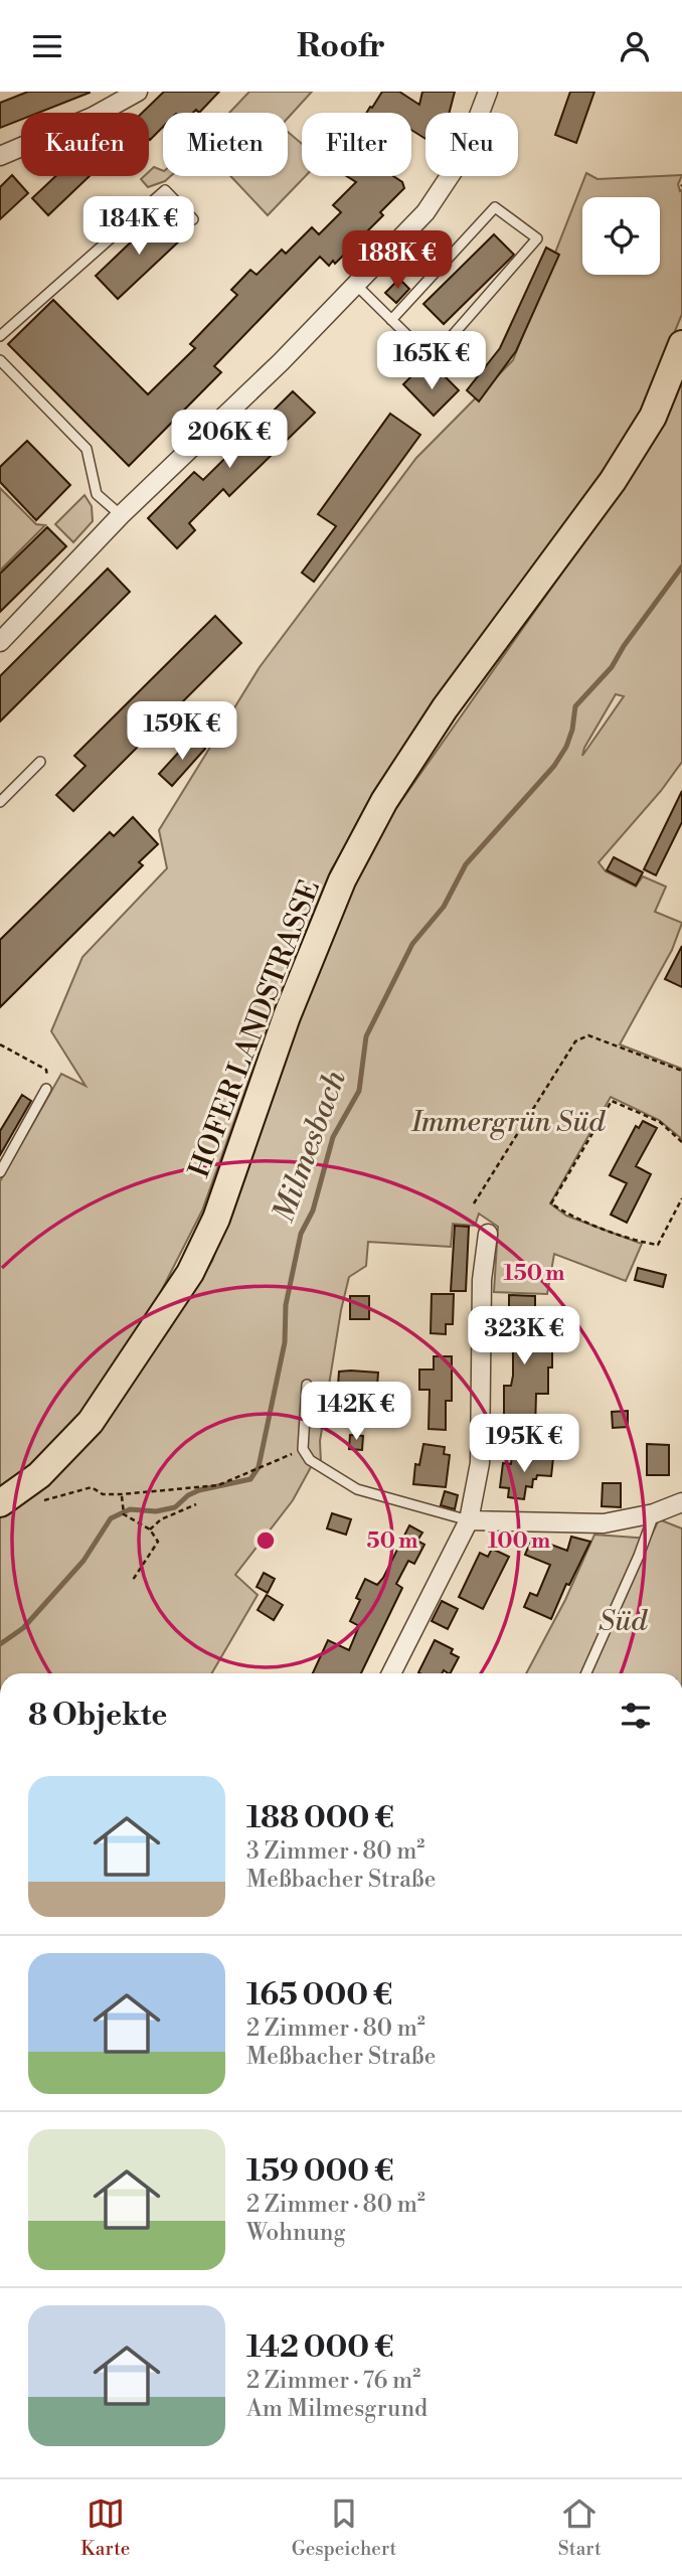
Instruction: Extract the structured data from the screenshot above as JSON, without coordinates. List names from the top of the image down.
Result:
{
  "streets": {
    "main road": ["HOFER LANDSTRASSE"]
  },
  "water": ["Milmesbach"],
  "parks": ["Immergrün Süd", "Süd"],
  "page": {
    "header": "Roofr",
    "chip": [
      "Kaufen",
      "Mieten",
      "Filter",
      "Neu"
    ],
    "price": [
      "184K €",
      "188K €",
      "165K €",
      "206K €",
      "159K €",
      "323K €",
      "142K €",
      "195K €"
    ],
    "heading": "8 Objekte",
    "list": [
      {
        "name": "188 000 €",
        "note": "3 Zimmer · 80 m² · Meßbacher Straße"
      },
      {
        "name": "165 000 €",
        "note": "2 Zimmer · 80 m² · Meßbacher Straße"
      },
      {
        "name": "159 000 €",
        "note": "2 Zimmer · 80 m² · Wohnung"
      },
      {
        "name": "142 000 €",
        "note": "2 Zimmer · 76 m² · Am Milmesgrund"
      }
    ],
    "tabs": ["Karte", "Gespeichert", "Start"]
  },
  "rings": ["150 m", "50 m", "100 m"]
}
